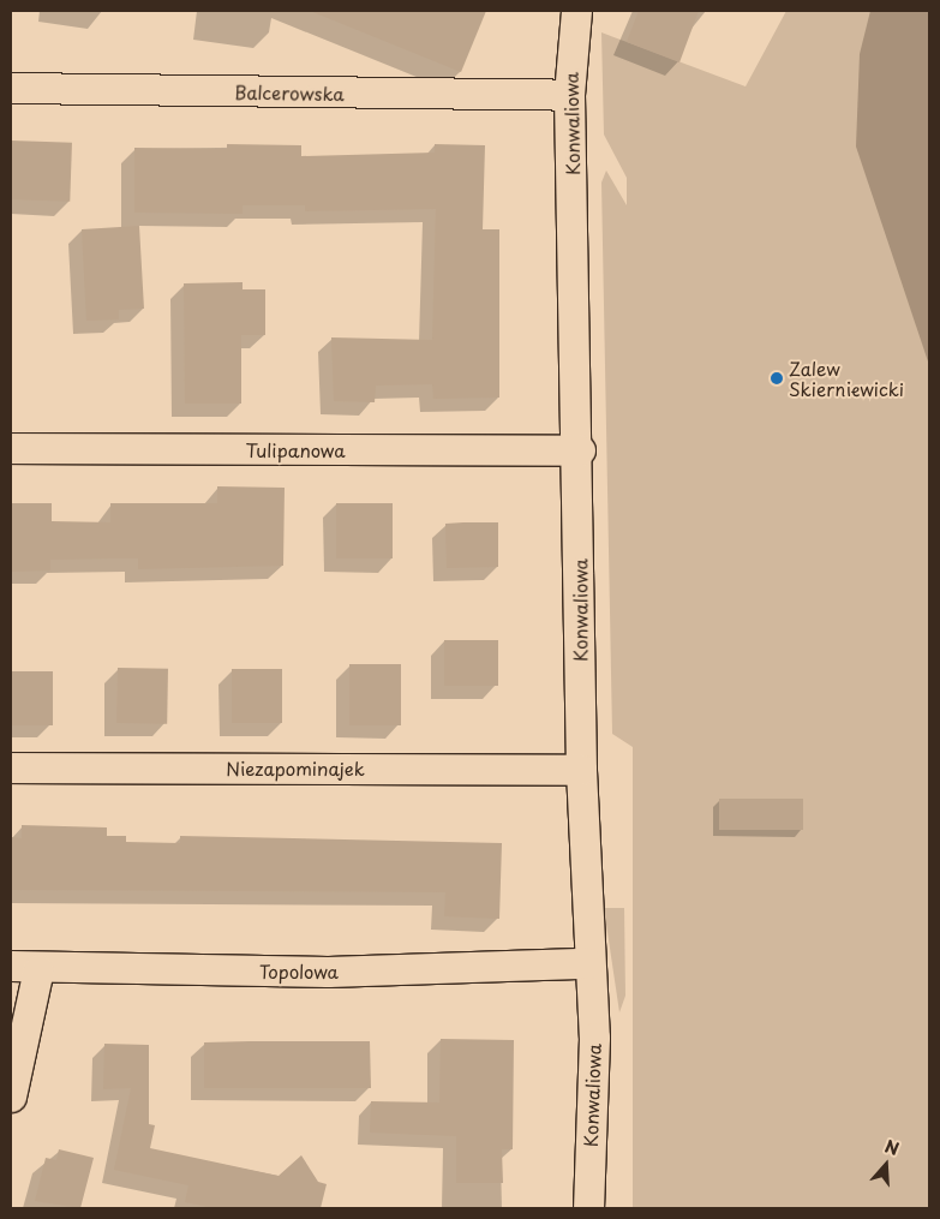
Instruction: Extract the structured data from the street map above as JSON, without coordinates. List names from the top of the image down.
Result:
{
  "streets": {
    "street": [
      "Balcerowska",
      "Konwaliowa",
      "Tulipanowa",
      "Niezapominajek",
      "Topolowa"
    ]
  },
  "crossings": [
    ["Balcerowska", "Konwaliowa"],
    ["Konwaliowa", "Tulipanowa"],
    ["Konwaliowa", "Niezapominajek"],
    ["Konwaliowa", "Topolowa"]
  ],
  "places": ["Zalew Skierniewicki"],
  "north": "top"
}
